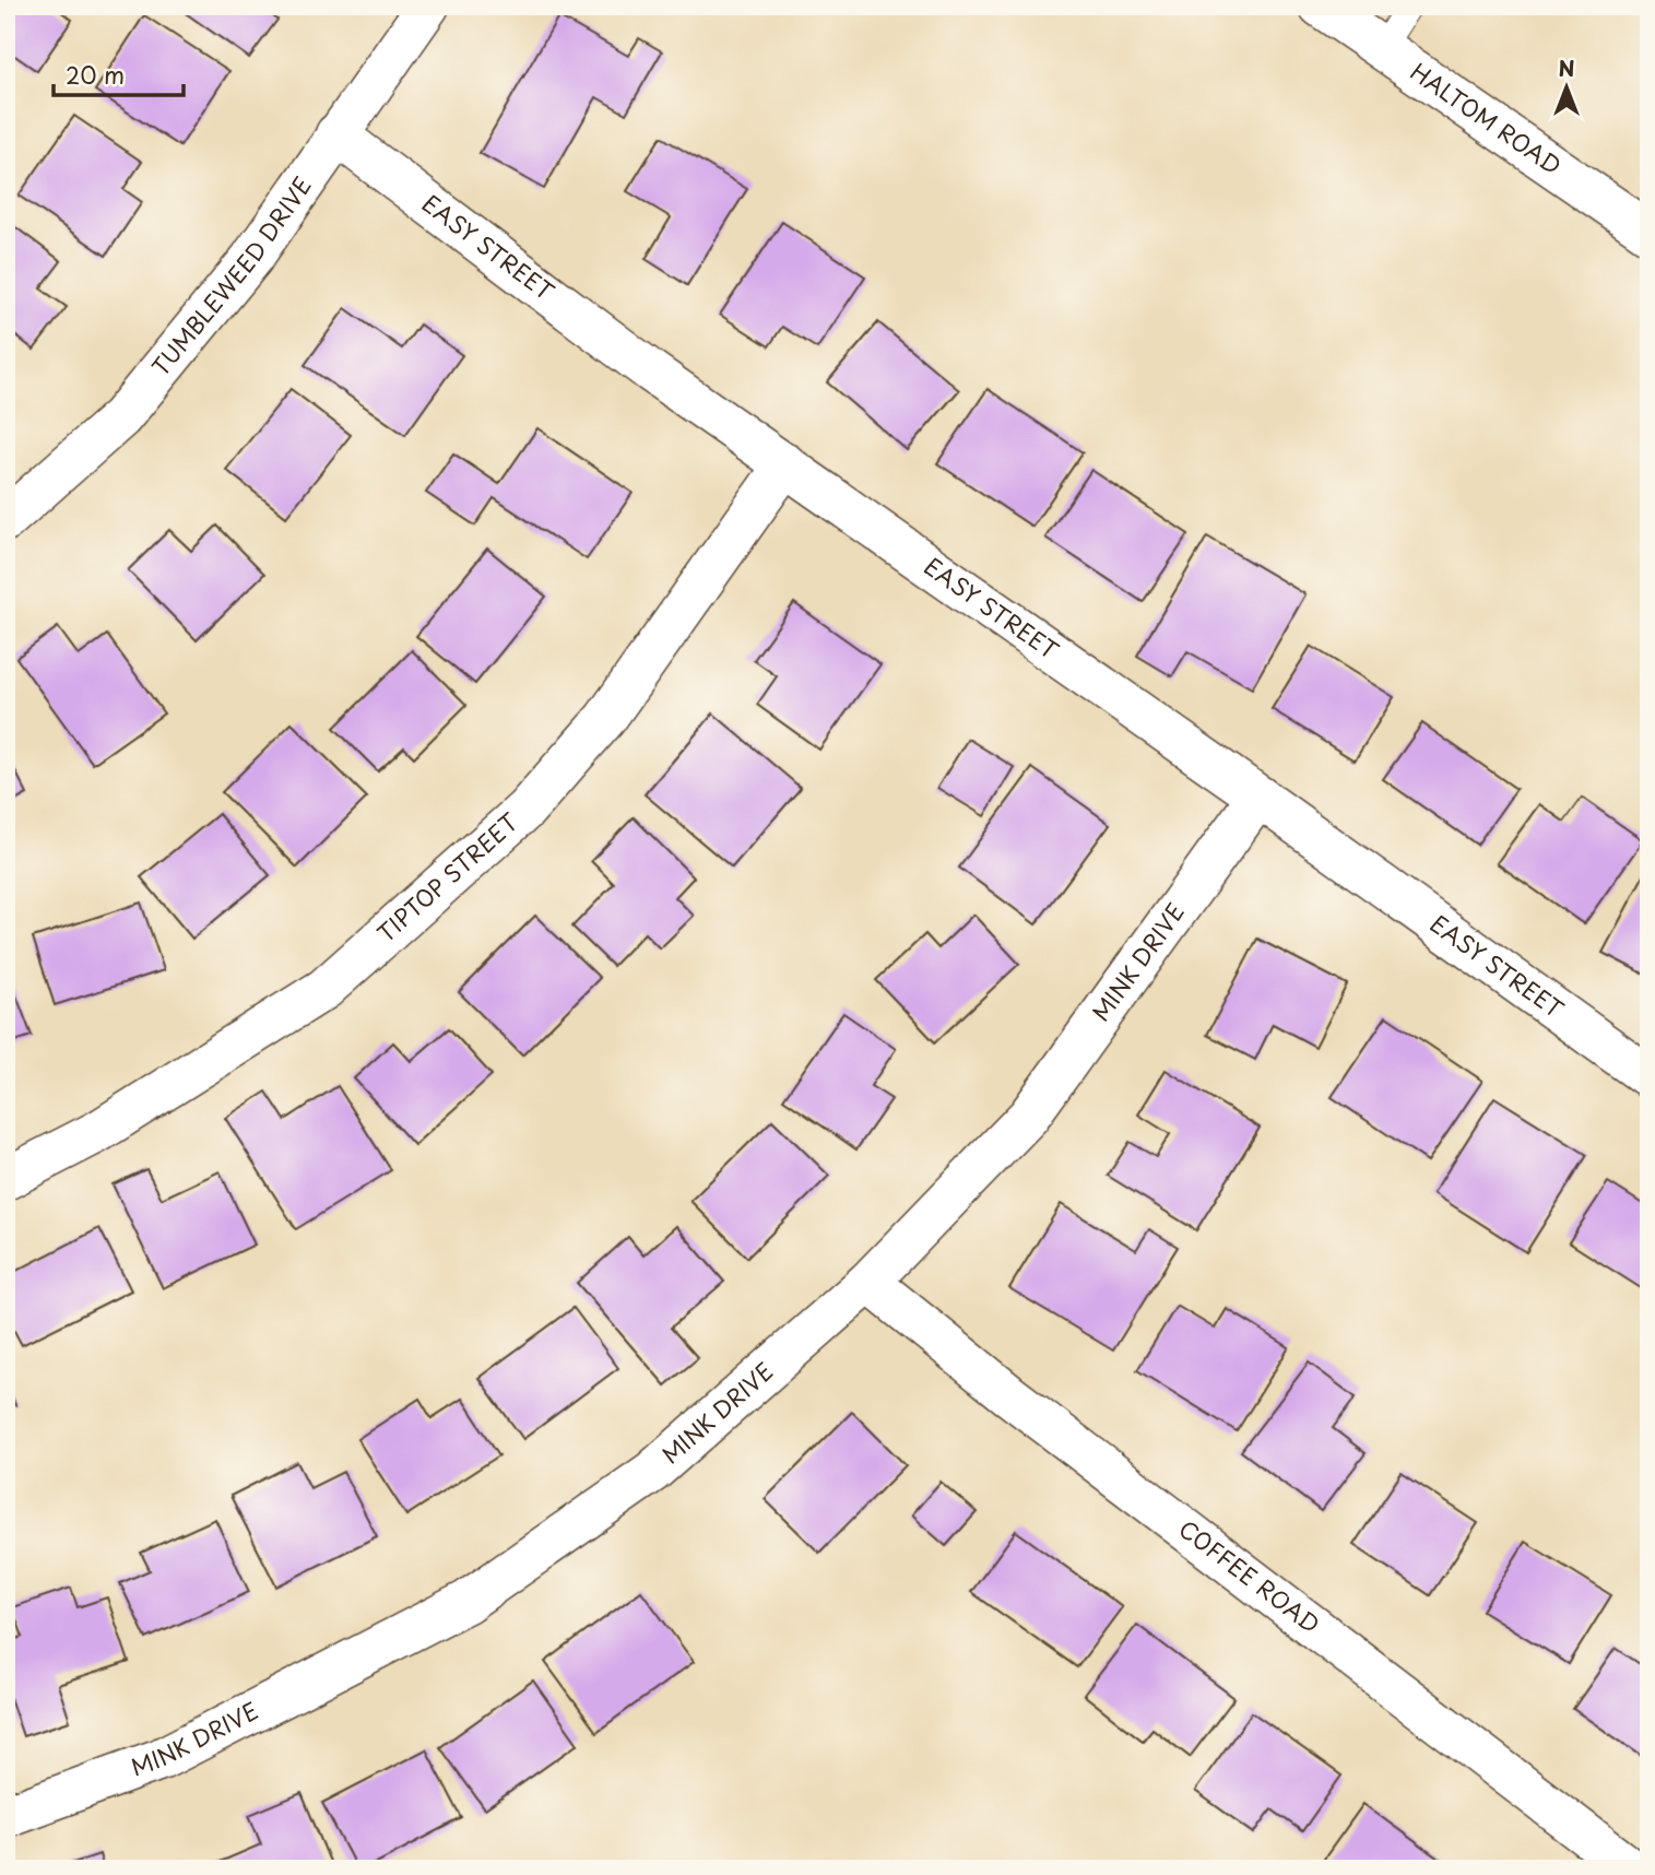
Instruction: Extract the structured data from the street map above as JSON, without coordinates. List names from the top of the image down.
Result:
{
  "streets": {
    "street": [
      "HALTOM ROAD",
      "EASY STREET",
      "TUMBLEWEED DRIVE",
      "TIPTOP STREET",
      "MINK DRIVE",
      "COFFEE ROAD"
    ]
  },
  "crossings": [
    ["EASY STREET", "TUMBLEWEED DRIVE"],
    ["EASY STREET", "TIPTOP STREET"],
    ["EASY STREET", "MINK DRIVE"],
    ["MINK DRIVE", "COFFEE ROAD"]
  ],
  "scale_bar": "20 m",
  "north": "top"
}
